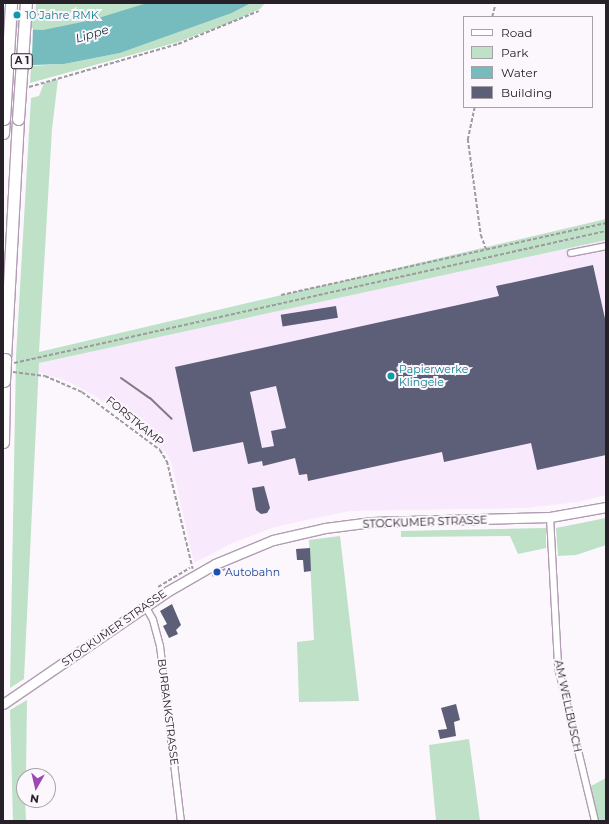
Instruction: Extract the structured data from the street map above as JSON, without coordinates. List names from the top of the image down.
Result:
{
  "streets": {
    "highway": ["A 1"],
    "main road": ["STOCKUMER STRASSE"],
    "street": ["AM WELLBUSCH", "BURBANKSTRASSE"],
    "path": ["FORSTKAMP"]
  },
  "crossings": [
    ["A 1", "FORSTKAMP"],
    ["FORSTKAMP", "STOCKUMER STRASSE"],
    ["STOCKUMER STRASSE", "AM WELLBUSCH"],
    ["STOCKUMER STRASSE", "BURBANKSTRASSE"]
  ],
  "water": ["Lippe"],
  "places": ["10 Jahre RMK", "Papierwerke Klingele", "Autobahn"],
  "legend": [
    "Road",
    "Park",
    "Water",
    "Building"
  ],
  "north": "bottom"
}
